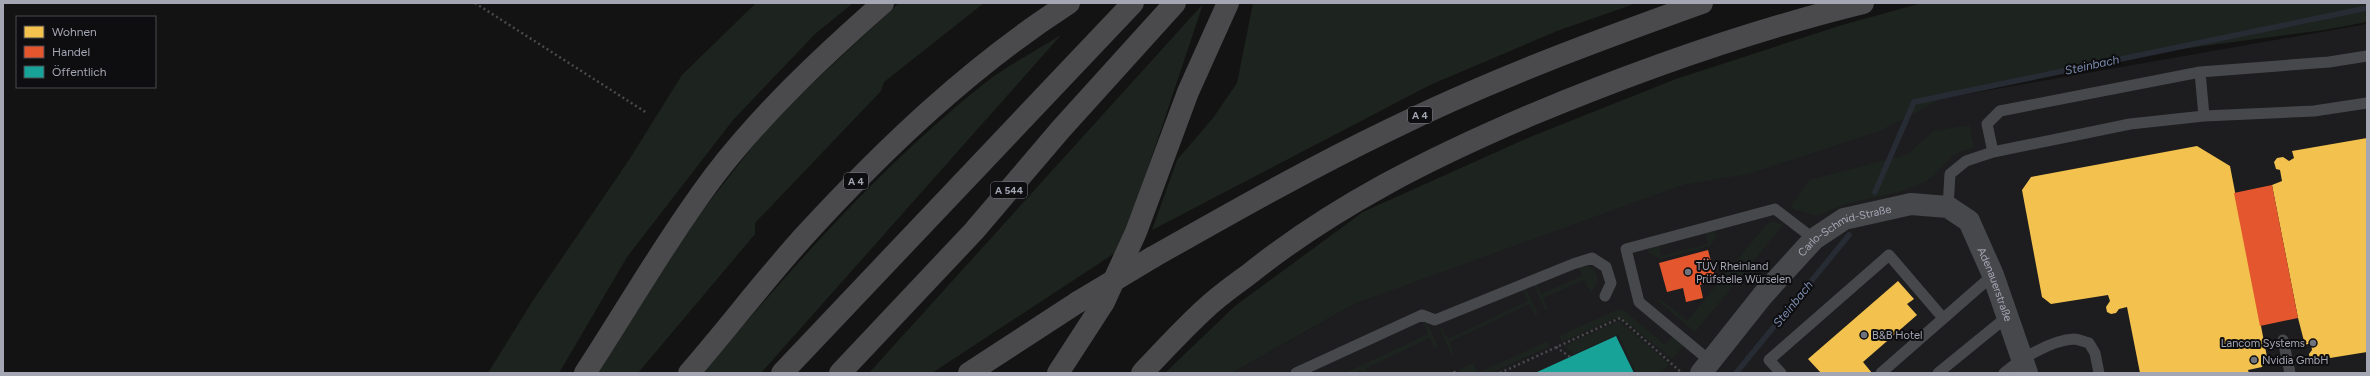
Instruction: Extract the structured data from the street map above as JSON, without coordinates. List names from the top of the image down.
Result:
{
  "streets": {
    "highway": ["A 4", "A 544"],
    "street": ["Carlo-Schmid-Straße", "Adenauerstraße"]
  },
  "crossings": [
    ["Carlo-Schmid-Straße", "Adenauerstraße"]
  ],
  "water": ["Steinbach"],
  "places": [
    "TÜV Rheinland Prüfstelle Würselen",
    "B&B Hotel",
    "Lancom Systems",
    "Nvidia GmbH"
  ],
  "legend": ["Wohnen", "Handel", "Öffentlich"]
}
